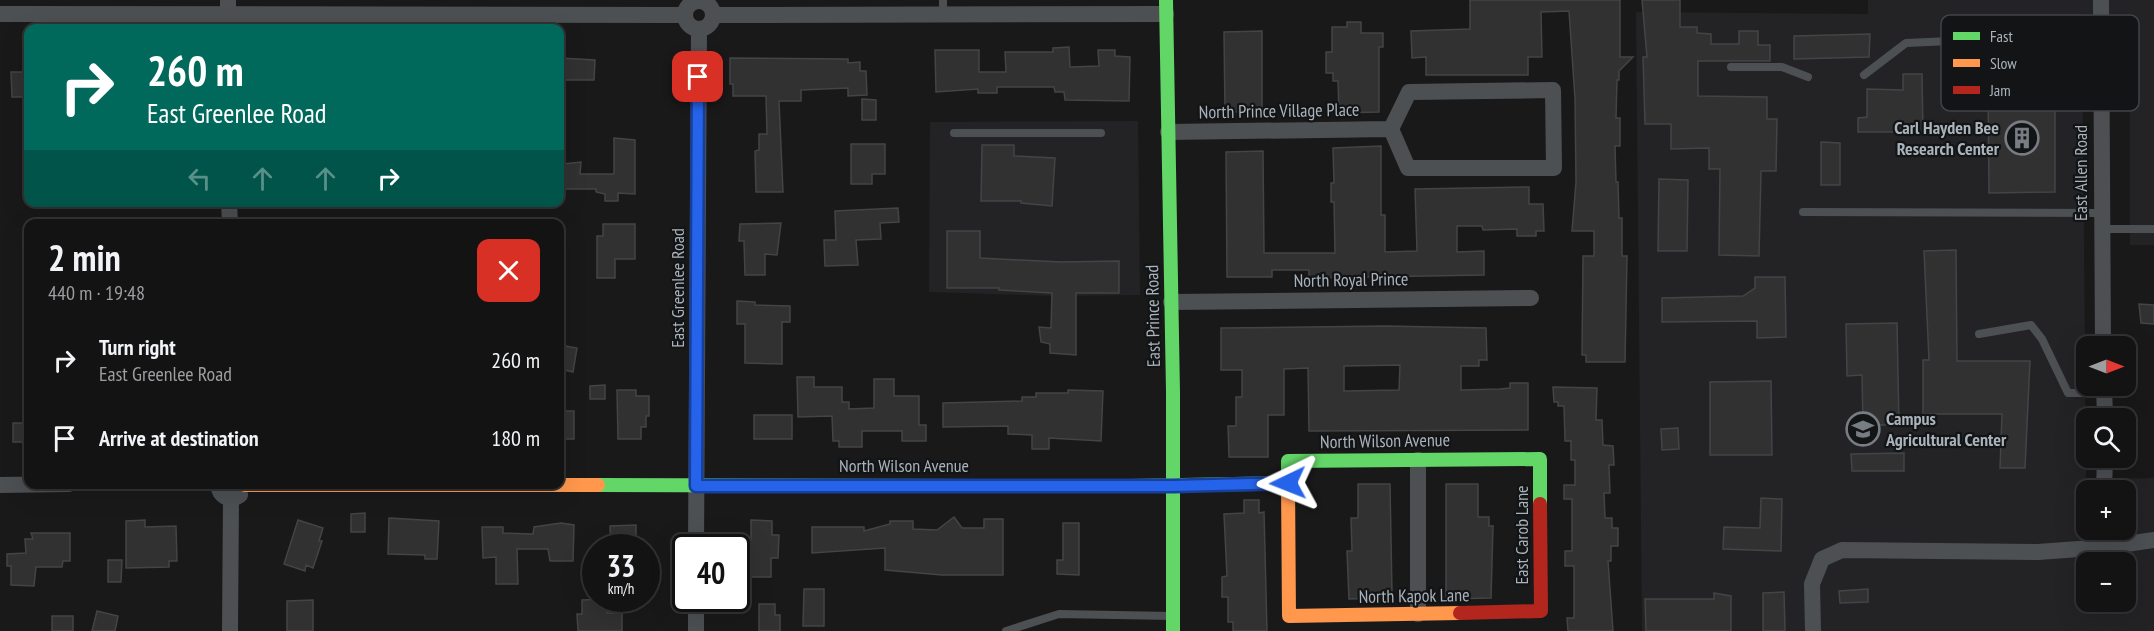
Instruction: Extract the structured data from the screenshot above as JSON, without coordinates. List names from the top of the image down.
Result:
{
  "streets": {
    "street": [
      "North Prince Village Place",
      "East Allen Road",
      "North Royal Prince",
      "East Greenlee Road",
      "East Prince Road",
      "North Wilson Avenue",
      "East Carob Lane",
      "North Kapok Lane"
    ]
  },
  "crossings": [
    ["North Prince Village Place", "East Prince Road"],
    ["North Royal Prince", "East Prince Road"],
    ["East Greenlee Road", "North Wilson Avenue"],
    ["East Prince Road", "North Wilson Avenue"],
    ["North Wilson Avenue", "East Carob Lane"],
    ["North Wilson Avenue", "North Kapok Lane"],
    ["East Carob Lane", "North Kapok Lane"]
  ],
  "places": {
    "building": ["Carl Hayden Bee Research Center"],
    "school or university": ["Campus Agricultural Center"]
  },
  "legend": ["Fast", "Slow", "Jam"],
  "north": "right",
  "page": {
    "turn": ["260 m", "East Greenlee Road"],
    "heading": ["2 min", "440 m · 19:48"],
    "list": [
      {
        "name": "Turn right",
        "note": "East Greenlee Road",
        "value": "260 m"
      },
      {
        "name": "Arrive at destination",
        "value": "180 m"
      }
    ],
    "map_buttons": ["+", "−"],
    "speed": "33 km/h",
    "limit": "40"
  }
}
